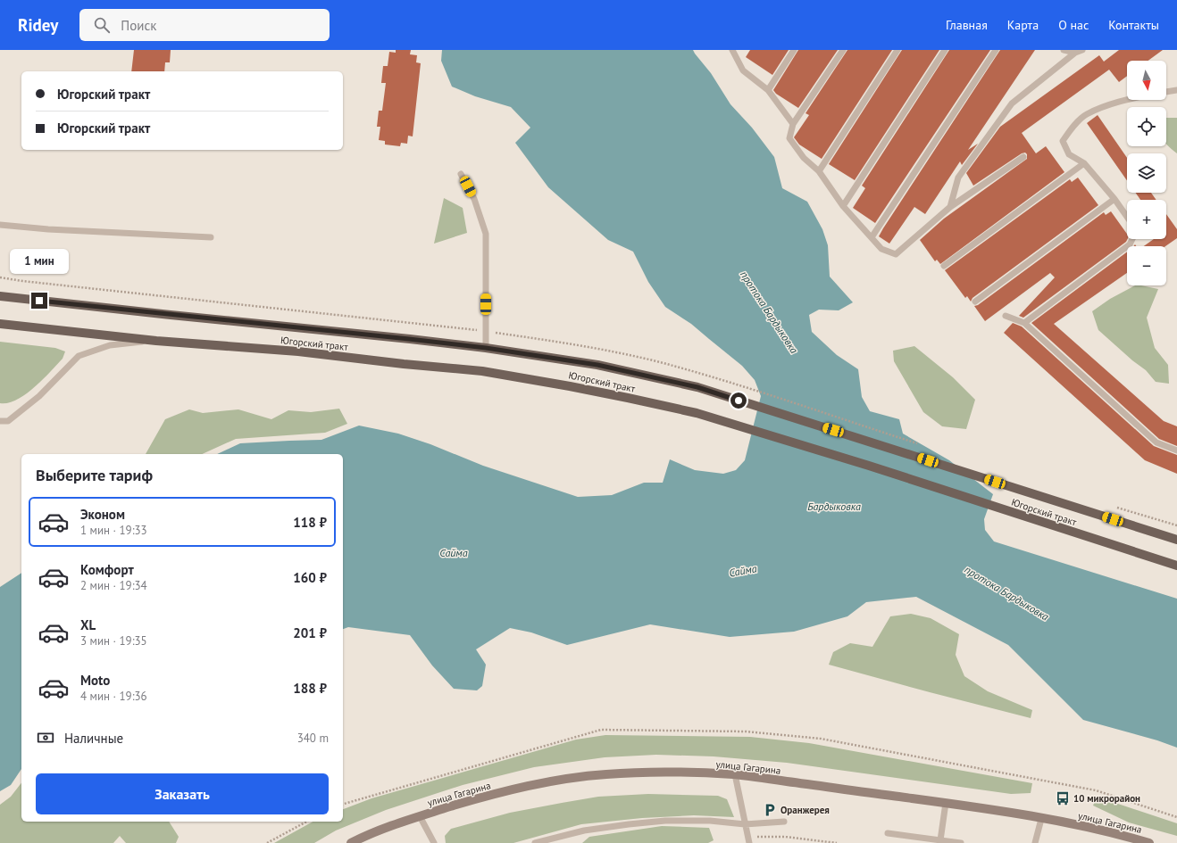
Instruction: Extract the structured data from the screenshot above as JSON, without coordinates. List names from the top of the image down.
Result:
{
  "streets": {
    "main road": ["Югорский тракт", "улица Гагарина"]
  },
  "water": ["протока Бардыковка", "Бардыковка", "Сайма"],
  "places": {
    "bus stop": ["10 микрорайон"],
    "parking": ["Оранжерея"]
  },
  "north": "bottom",
  "page": {
    "header": "Ridey",
    "search": "Поиск",
    "nav": [
      "Главная",
      "Карта",
      "О нас",
      "Контакты"
    ],
    "map_buttons": ["+", "−"],
    "banner": ["Югорский тракт", "Югорский тракт"],
    "bubble": "1 мин",
    "heading": "Выберите тариф",
    "list": [
      {
        "name": "Эконом",
        "note": "1 мин · 19:33",
        "value": "118 ₽"
      },
      {
        "name": "Комфорт",
        "note": "2 мин · 19:34",
        "value": "160 ₽"
      },
      {
        "name": "XL",
        "note": "3 мин · 19:35",
        "value": "201 ₽"
      },
      {
        "name": "Moto",
        "note": "4 мин · 19:36",
        "value": "188 ₽"
      }
    ],
    "pay": ["Наличные", "340 m"],
    "buttons": "Заказать"
  }
}
